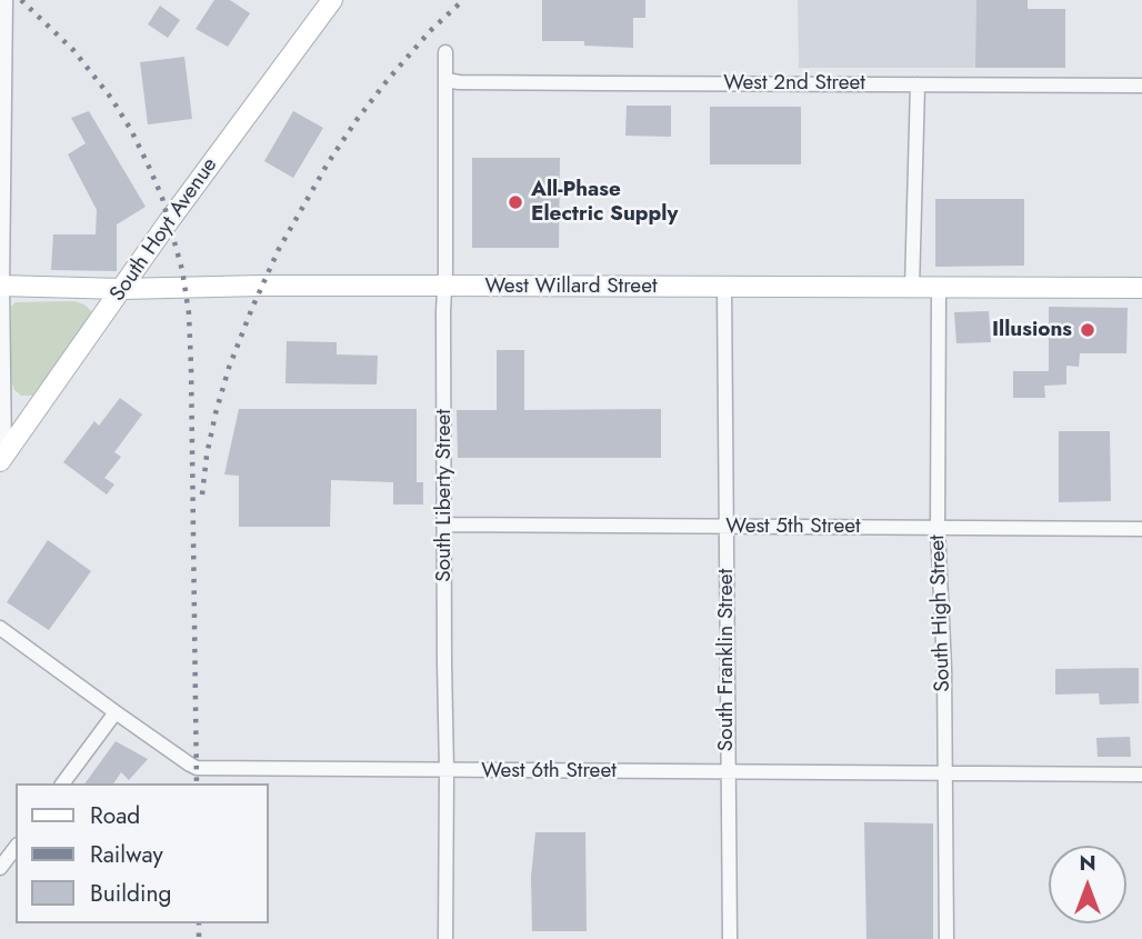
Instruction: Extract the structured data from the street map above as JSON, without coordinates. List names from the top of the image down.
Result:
{
  "streets": {
    "street": [
      "West 2nd Street",
      "South Hoyt Avenue",
      "West Willard Street",
      "South Liberty Street",
      "West 5th Street",
      "South High Street",
      "South Franklin Street",
      "West 6th Street"
    ]
  },
  "crossings": [
    ["West 2nd Street", "South Liberty Street"],
    ["South Hoyt Avenue", "West Willard Street"],
    ["West Willard Street", "South Liberty Street"],
    ["West Willard Street", "South High Street"],
    ["West Willard Street", "South Franklin Street"],
    ["South Liberty Street", "West 5th Street"],
    ["South Liberty Street", "West 6th Street"],
    ["West 5th Street", "South High Street"],
    ["West 5th Street", "South Franklin Street"],
    ["South High Street", "West 6th Street"],
    ["South Franklin Street", "West 6th Street"]
  ],
  "places": ["All-Phase Electric Supply", "Illusions"],
  "legend": ["Road", "Railway", "Building"],
  "north": "top"
}
